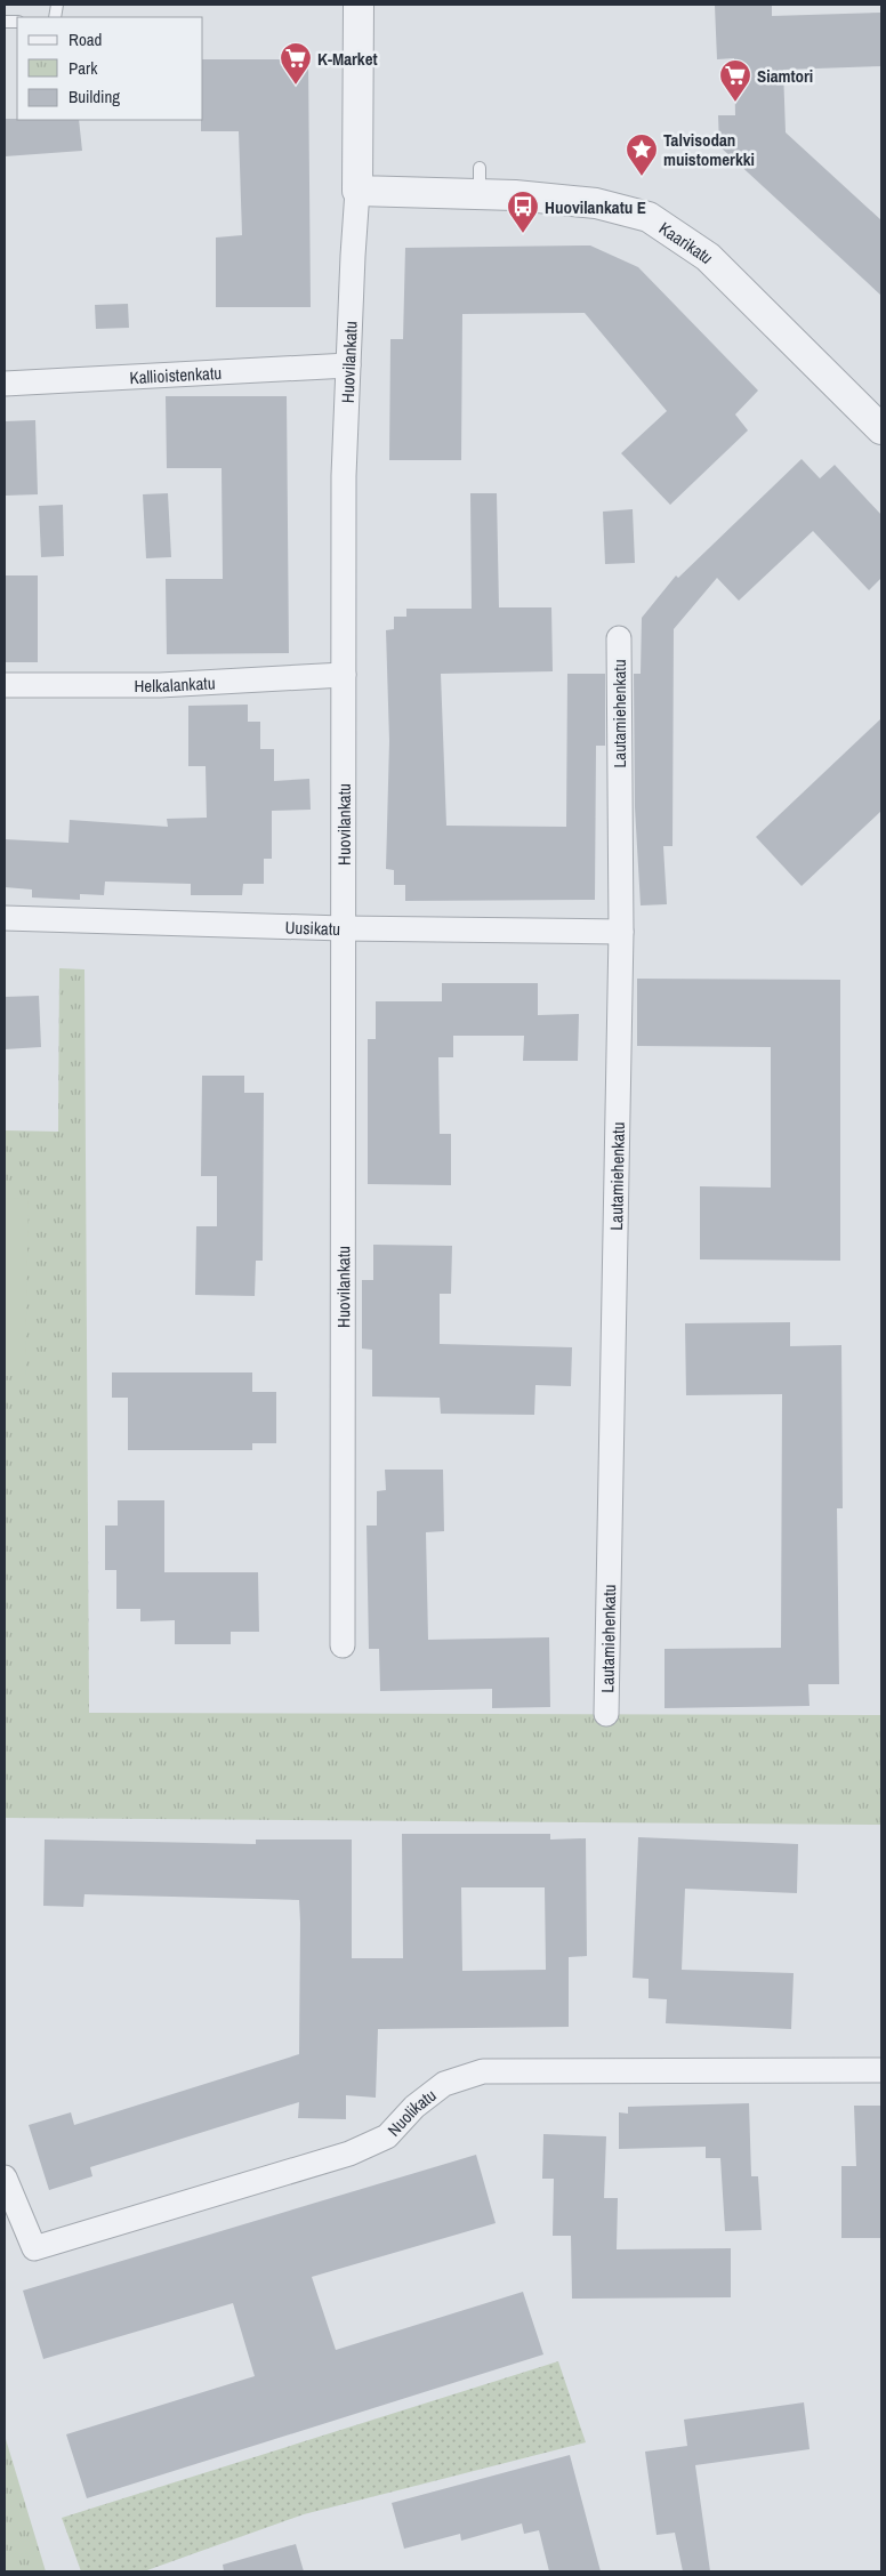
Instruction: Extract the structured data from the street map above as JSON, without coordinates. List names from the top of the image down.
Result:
{
  "streets": {
    "street": [
      "Kaarikatu",
      "Huovilankatu",
      "Kallioistenkatu",
      "Helkalankatu",
      "Lautamiehenkatu",
      "Uusikatu",
      "Nuolikatu"
    ]
  },
  "crossings": [
    ["Kaarikatu", "Huovilankatu"],
    ["Huovilankatu", "Kallioistenkatu"],
    ["Huovilankatu", "Helkalankatu"],
    ["Huovilankatu", "Uusikatu"],
    ["Lautamiehenkatu", "Uusikatu"]
  ],
  "places": {
    "supermarket": ["K-Market", "Siamtori"],
    "place": ["Talvisodan muistomerkki"],
    "bus stop": ["Huovilankatu E"]
  },
  "legend": ["Road", "Park", "Building"]
}
